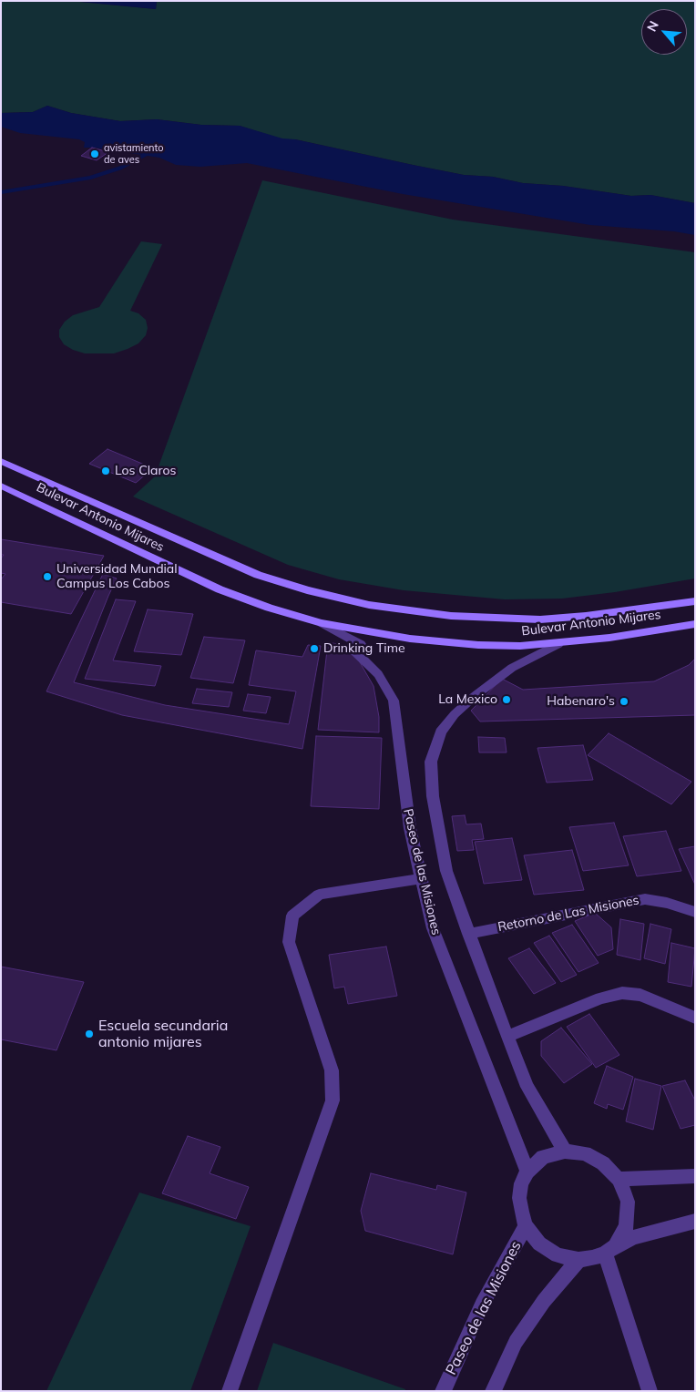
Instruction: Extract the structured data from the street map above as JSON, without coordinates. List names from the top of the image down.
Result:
{
  "streets": {
    "main road": ["Bulevar Antonio Mijares"],
    "street": ["Paseo de las Misiones", "Retorno de Las Misiones"]
  },
  "crossings": [
    ["Bulevar Antonio Mijares", "Paseo de las Misiones"],
    ["Paseo de las Misiones", "Retorno de Las Misiones"]
  ],
  "places": [
    "avistamiento de aves",
    "Los Claros",
    "Universidad Mundial Campus Los Cabos",
    "Drinking Time",
    "La Mexico",
    "Habenaro's",
    "Escuela secundaria antonio mijares"
  ],
  "north": "top left"
}
